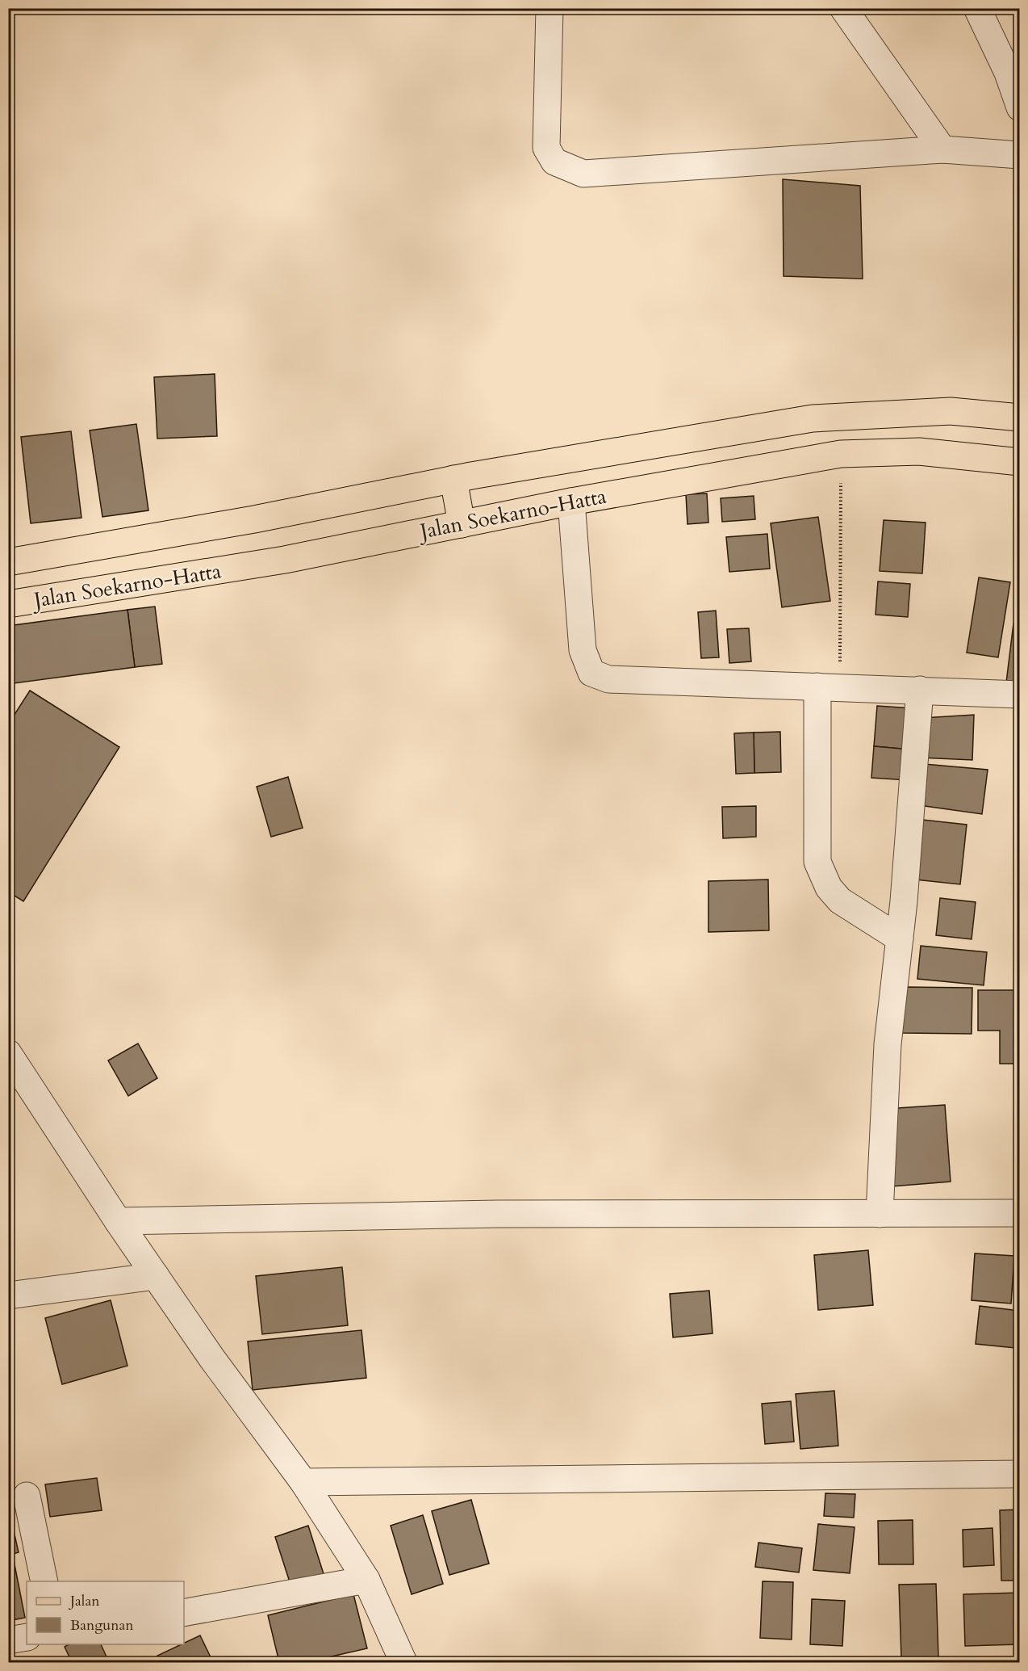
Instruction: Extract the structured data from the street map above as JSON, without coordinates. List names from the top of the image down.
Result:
{
  "streets": {
    "main road": ["Jalan Soekarno-Hatta"]
  },
  "legend": ["Jalan", "Bangunan"]
}
